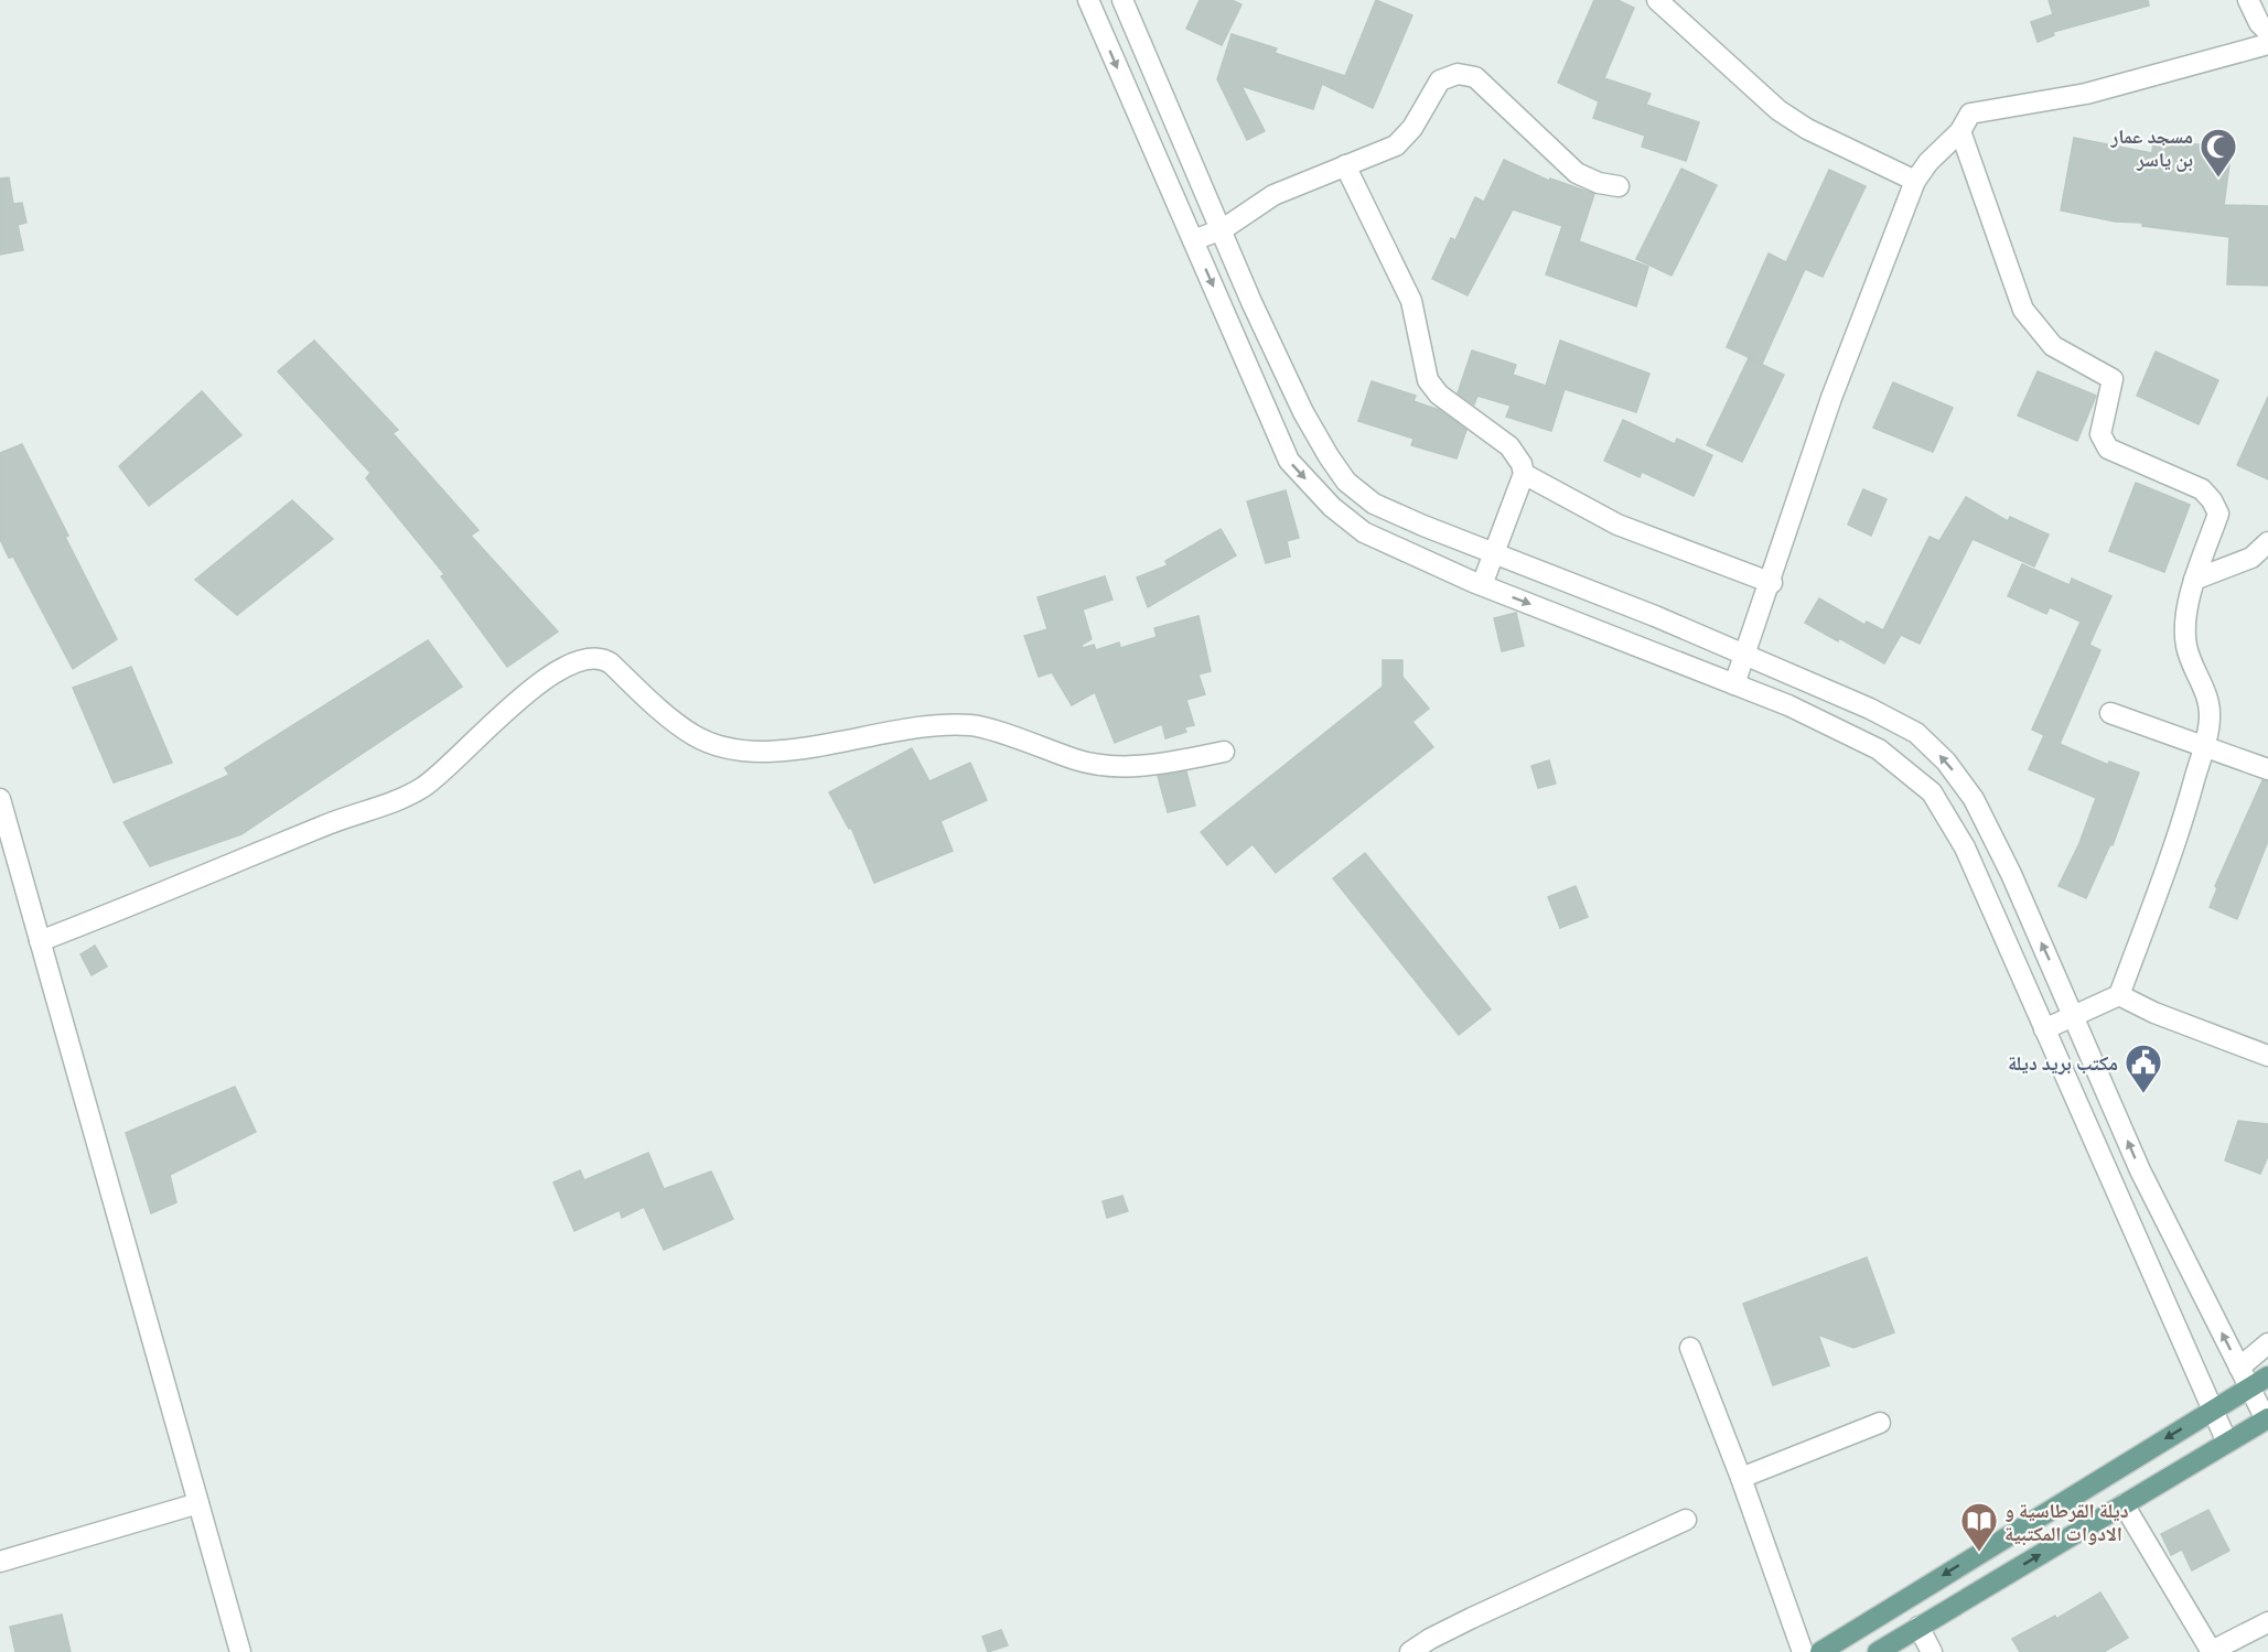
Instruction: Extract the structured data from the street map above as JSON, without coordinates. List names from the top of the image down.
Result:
{
  "places": {
    "mosque": ["مسجد عمار بن ياسر"],
    "public building": ["مكتب بريد ديلة"],
    "library": ["ديلة القرطاسية و الادوات المكتبية"]
  }
}
